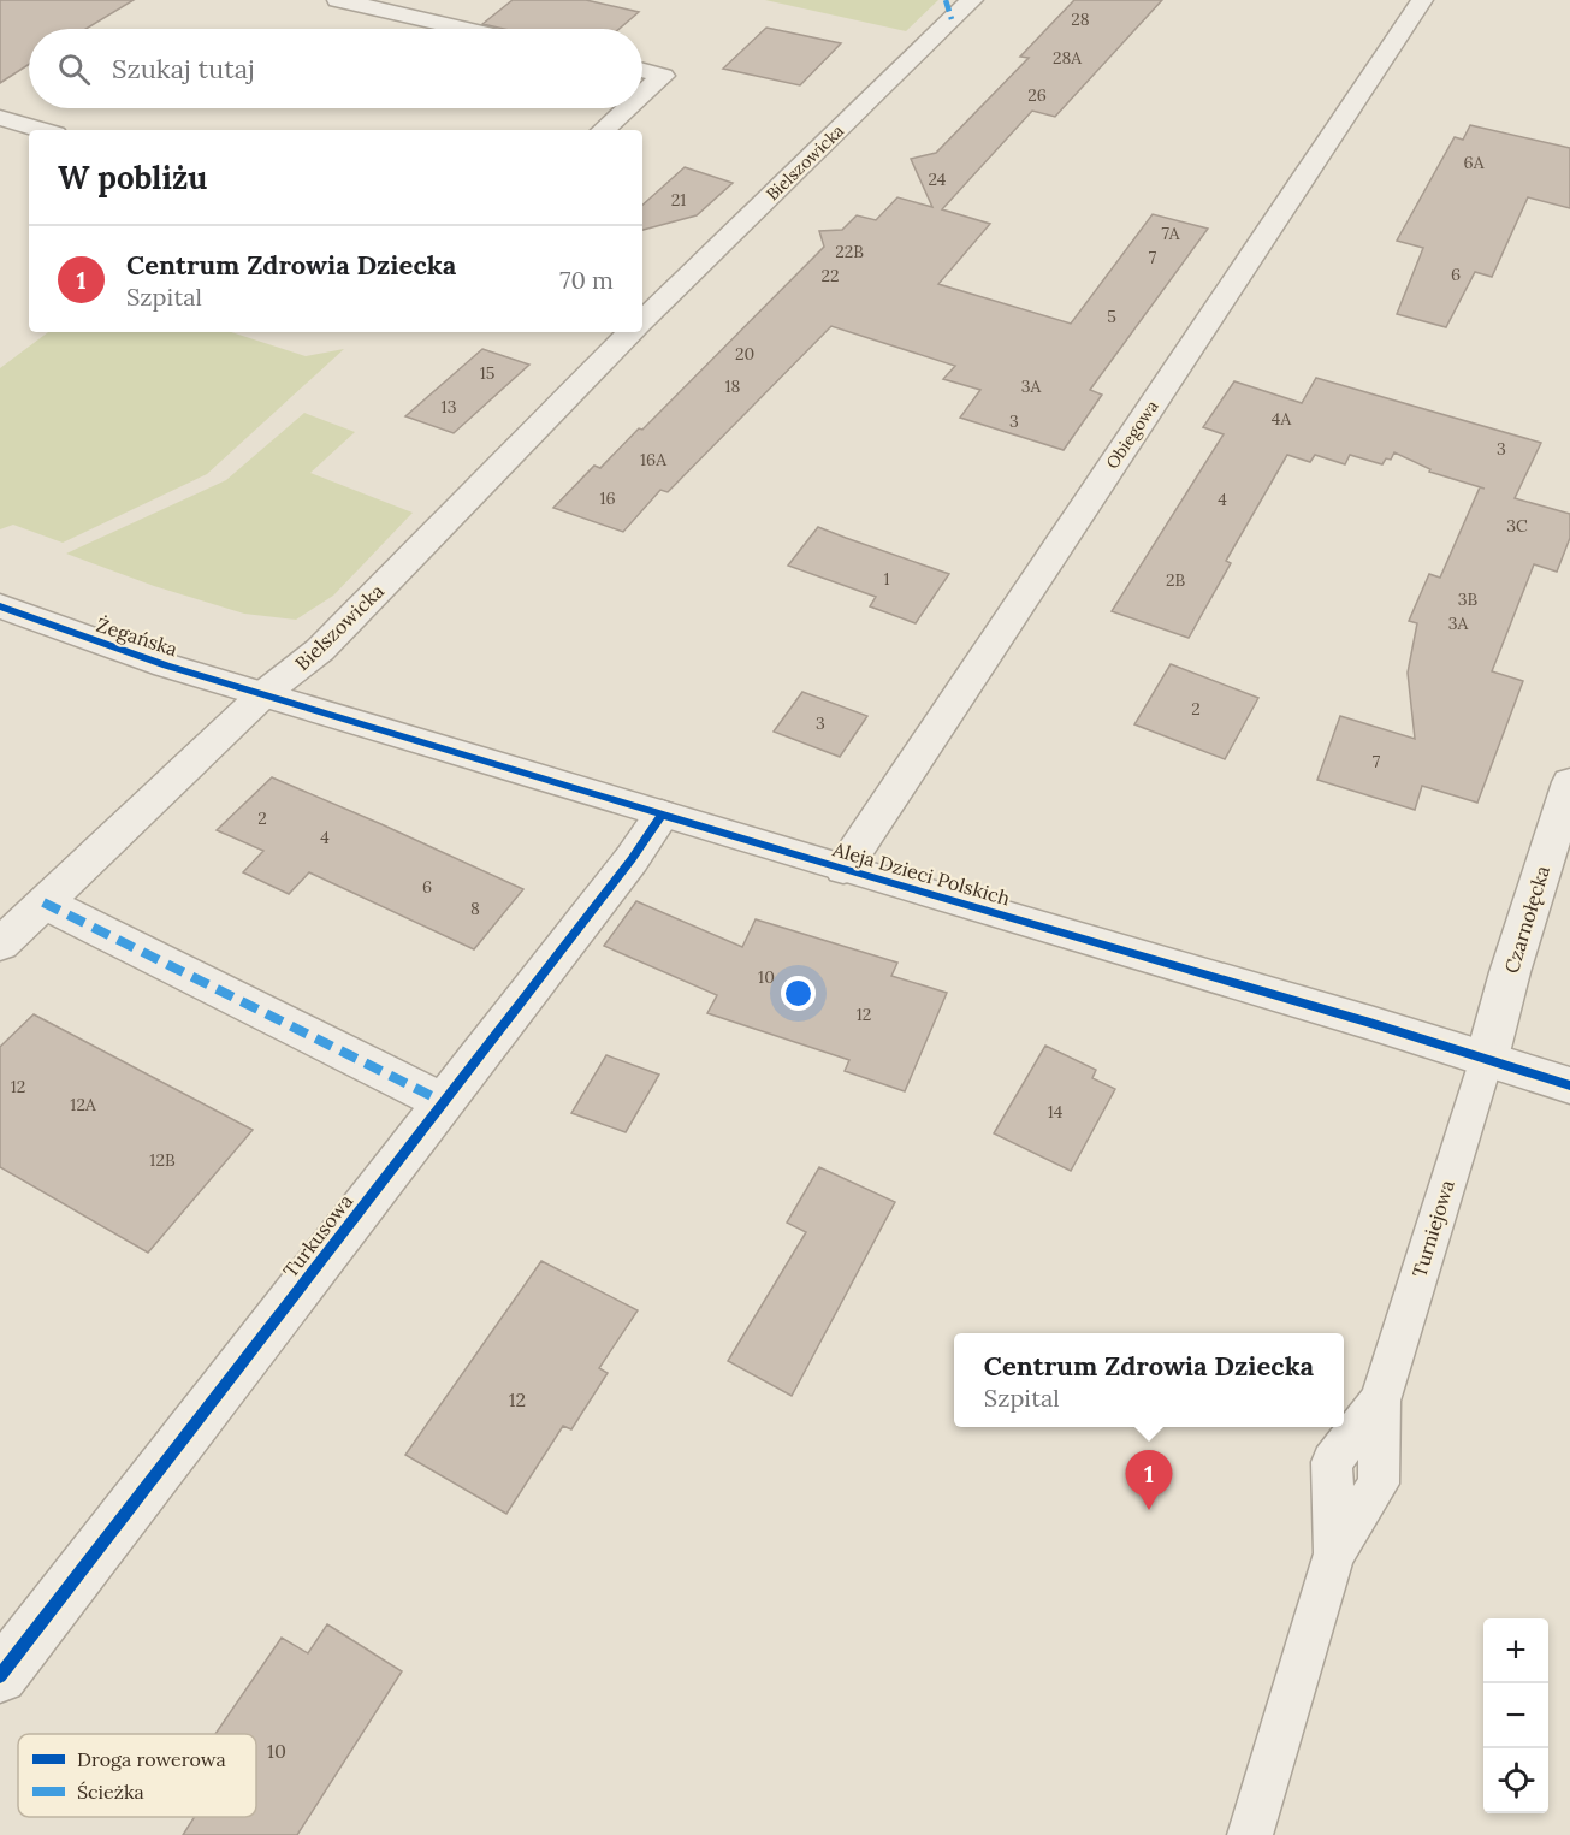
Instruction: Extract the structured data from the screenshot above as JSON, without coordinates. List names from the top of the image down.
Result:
{
  "streets": {
    "street": [
      "Bielszowicka",
      "Obiegowa",
      "Żegańska",
      "Aleja Dzieci Polskich",
      "Czarnołęcka",
      "Turkusowa"
    ],
    "lane": ["Turniejowa"]
  },
  "crossings": [
    ["Bielszowicka", "Żegańska"],
    ["Bielszowicka", "Aleja Dzieci Polskich"],
    ["Obiegowa", "Aleja Dzieci Polskich"],
    ["Żegańska", "Aleja Dzieci Polskich"],
    ["Aleja Dzieci Polskich", "Czarnołęcka"],
    ["Aleja Dzieci Polskich", "Turniejowa"],
    ["Aleja Dzieci Polskich", "Turkusowa"],
    ["Czarnołęcka", "Turniejowa"]
  ],
  "house_numbers": [
    "28",
    "28A",
    "26",
    "6A",
    "24",
    "21",
    "7A",
    "22B",
    "7",
    "6",
    "22",
    "5",
    "20",
    "15",
    "18",
    "3A",
    "13",
    "4A",
    "3",
    "3",
    "16A",
    "16",
    "4",
    "3C",
    "1",
    "2B",
    "3B",
    "3A",
    "2",
    "3",
    "7",
    "2",
    "4",
    "6",
    "8",
    "10",
    "12",
    "12",
    "12A",
    "14",
    "12B",
    "12",
    "10"
  ],
  "legend": ["Droga rowerowa", "Ścieżka"],
  "page": {
    "search": "Szukaj tutaj",
    "heading": "W pobliżu",
    "list": [
      {
        "mark": "1",
        "name": "Centrum Zdrowia Dziecka",
        "note": "Szpital",
        "value": "70 m"
      }
    ],
    "popup": ["Centrum Zdrowia Dziecka", "Szpital"],
    "pins": "1",
    "map_buttons": ["+", "−"]
  }
}
